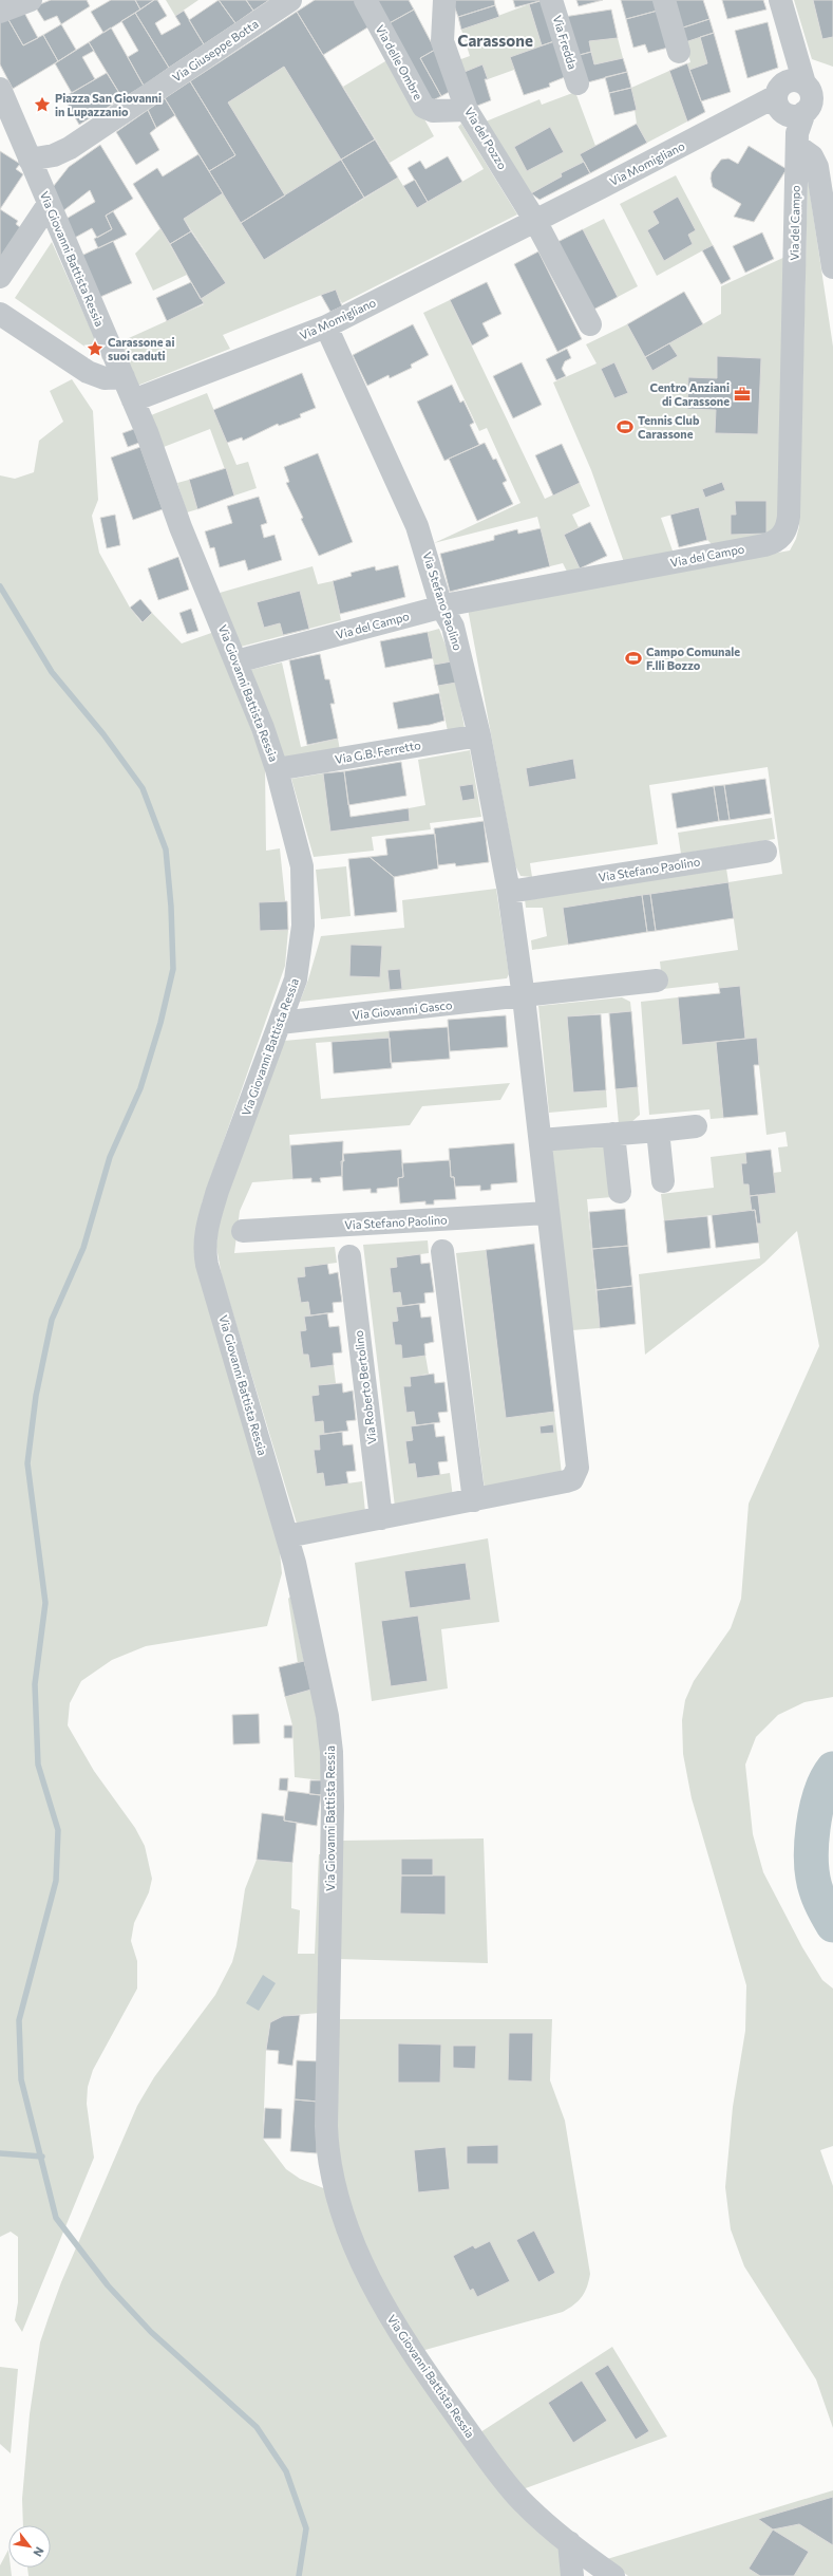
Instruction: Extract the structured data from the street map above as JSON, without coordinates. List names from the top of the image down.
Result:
{
  "streets": {
    "street": [
      "Via Fredda",
      "Via Giuseppe Botta",
      "Via delle Ombre",
      "Via del Pozzo",
      "Via Momigliano",
      "Via del Campo",
      "Via Giovanni Battista Ressia",
      "Via Stefano Paolino",
      "Via G.B. Ferretto",
      "Via Giovanni Gasco",
      "Via Roberto Bertolino"
    ]
  },
  "crossings": [
    ["Via Giuseppe Botta", "Via Giovanni Battista Ressia"],
    ["Via delle Ombre", "Via del Pozzo"],
    ["Via del Pozzo", "Via Momigliano"],
    ["Via Momigliano", "Via del Campo"],
    ["Via Momigliano", "Via Giovanni Battista Ressia"],
    ["Via Momigliano", "Via Stefano Paolino"],
    ["Via del Campo", "Via Giovanni Battista Ressia"],
    ["Via del Campo", "Via Stefano Paolino"],
    ["Via Giovanni Battista Ressia", "Via G.B. Ferretto"],
    ["Via Giovanni Battista Ressia", "Via Giovanni Gasco"],
    ["Via Stefano Paolino", "Via G.B. Ferretto"],
    ["Via Stefano Paolino", "Via Giovanni Gasco"]
  ],
  "districts": ["Carassone"],
  "places": {
    "place": ["Piazza San Giovanni in Lupazzanio", "Carassone ai suoi caduti"],
    "office": ["Centro Anziani di Carassone"],
    "sports": ["Tennis Club Carassone", "Campo Comunale F.lli Bozzo"]
  },
  "north": "bottom right"
}
